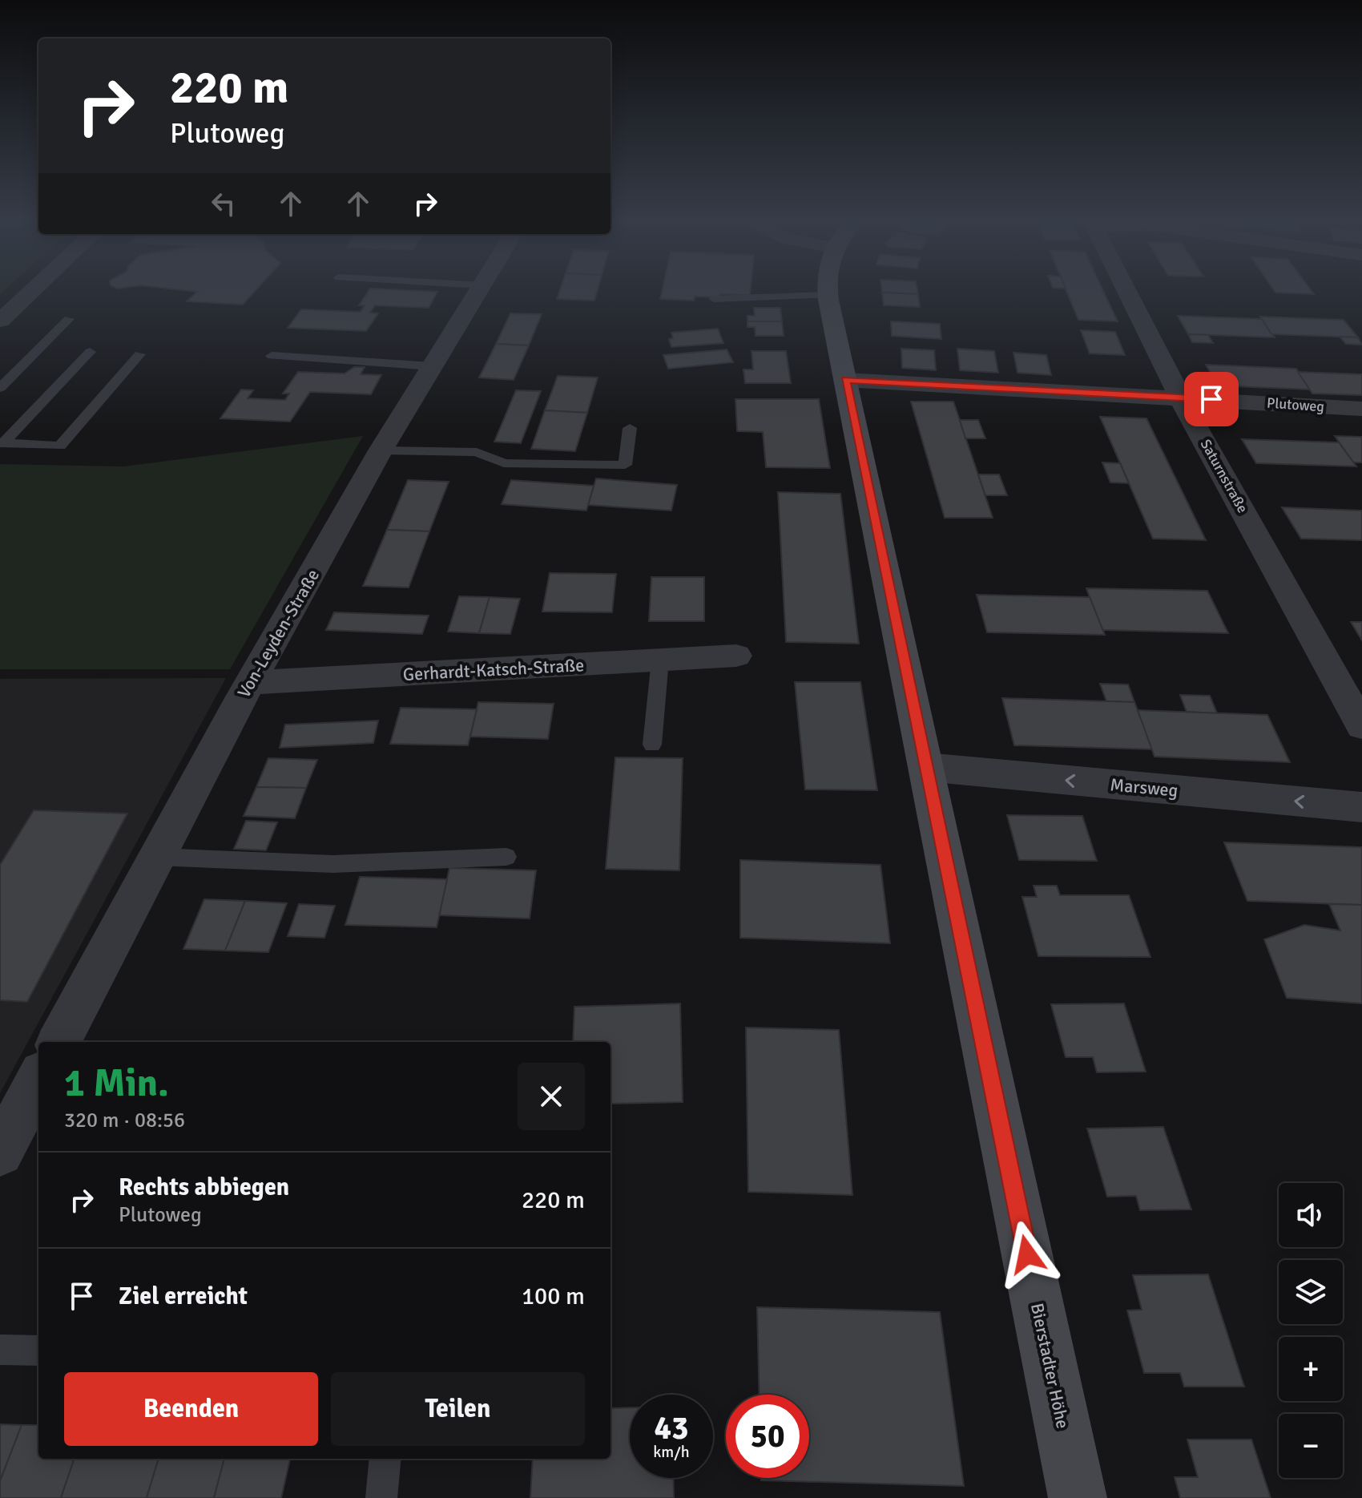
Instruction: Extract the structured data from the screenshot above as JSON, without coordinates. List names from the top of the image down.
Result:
{
  "streets": {
    "main road": ["Bierstadter Höhe"],
    "street": [
      "Plutoweg",
      "Saturnstraße",
      "Von-Leyden-Straße",
      "Gerhardt-Katsch-Straße",
      "Marsweg"
    ]
  },
  "crossings": [
    ["Plutoweg", "Saturnstraße"],
    ["Plutoweg", "Bierstadter Höhe"],
    ["Von-Leyden-Straße", "Gerhardt-Katsch-Straße"],
    ["Marsweg", "Bierstadter Höhe"]
  ],
  "one_way": ["Marsweg"],
  "page": {
    "turn": ["220 m", "Plutoweg"],
    "heading": ["1 Min.", "320 m · 08:56"],
    "list": [
      {
        "name": "Rechts abbiegen",
        "note": "Plutoweg",
        "value": "220 m"
      },
      {
        "name": "Ziel erreicht",
        "value": "100 m"
      }
    ],
    "map_buttons": ["+", "−"],
    "buttons": ["Beenden", "Teilen"],
    "speed": "43 km/h",
    "limit": "50"
  }
}
